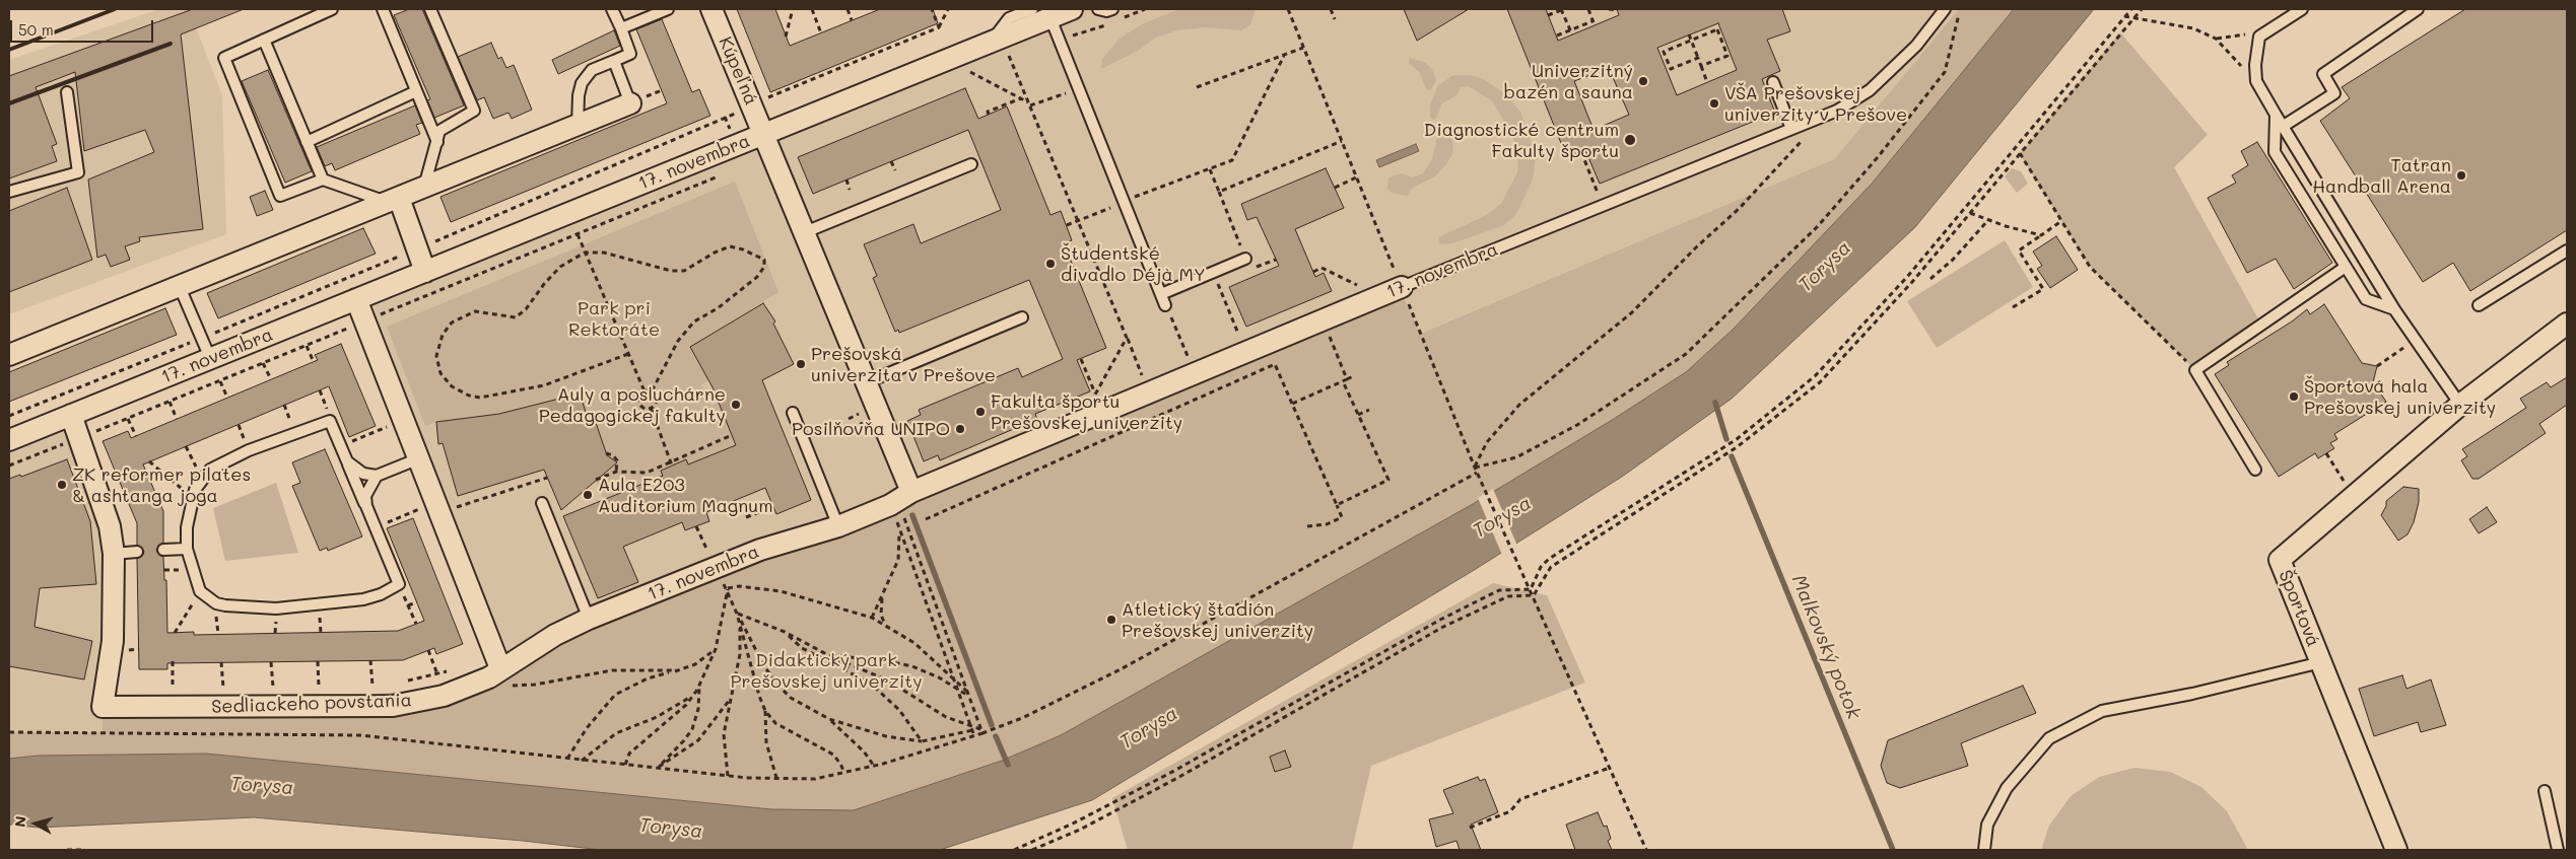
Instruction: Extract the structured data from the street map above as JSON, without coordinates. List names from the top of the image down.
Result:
{
  "streets": {
    "street": [
      "Kúpeľná",
      "17. novembra",
      "Športová",
      "Sedliackeho povstania"
    ]
  },
  "crossings": [
    ["Kúpeľná", "17. novembra"],
    ["17. novembra", "Sedliackeho povstania"]
  ],
  "water": ["Torysa", "Malkovský potok"],
  "parks": ["Park pri Rektoráte", "Didaktický park Prešovskej univerzity"],
  "places": [
    "Univerzitný bazén a sauna",
    "VŠA Prešovskej univerzity v Prešove",
    "Diagnostické centrum Fakulty športu",
    "Tatran Handball Arena",
    "Študentské divadlo Déjà MY",
    "Prešovská univerzita v Prešove",
    "Športová hala Prešovskej univerzity",
    "Auly a posluchárne Pedagogickej fakulty",
    "Fakulta športu Prešovskej univerzity",
    "Posilňovňa UNIPO",
    "ZK reformer pilates & ashtanga joga",
    "Aula E203 Auditorium Magnum",
    "Atletický štadión Prešovskej univerzity"
  ],
  "scale_bar": "50 m",
  "north": "left"
}
